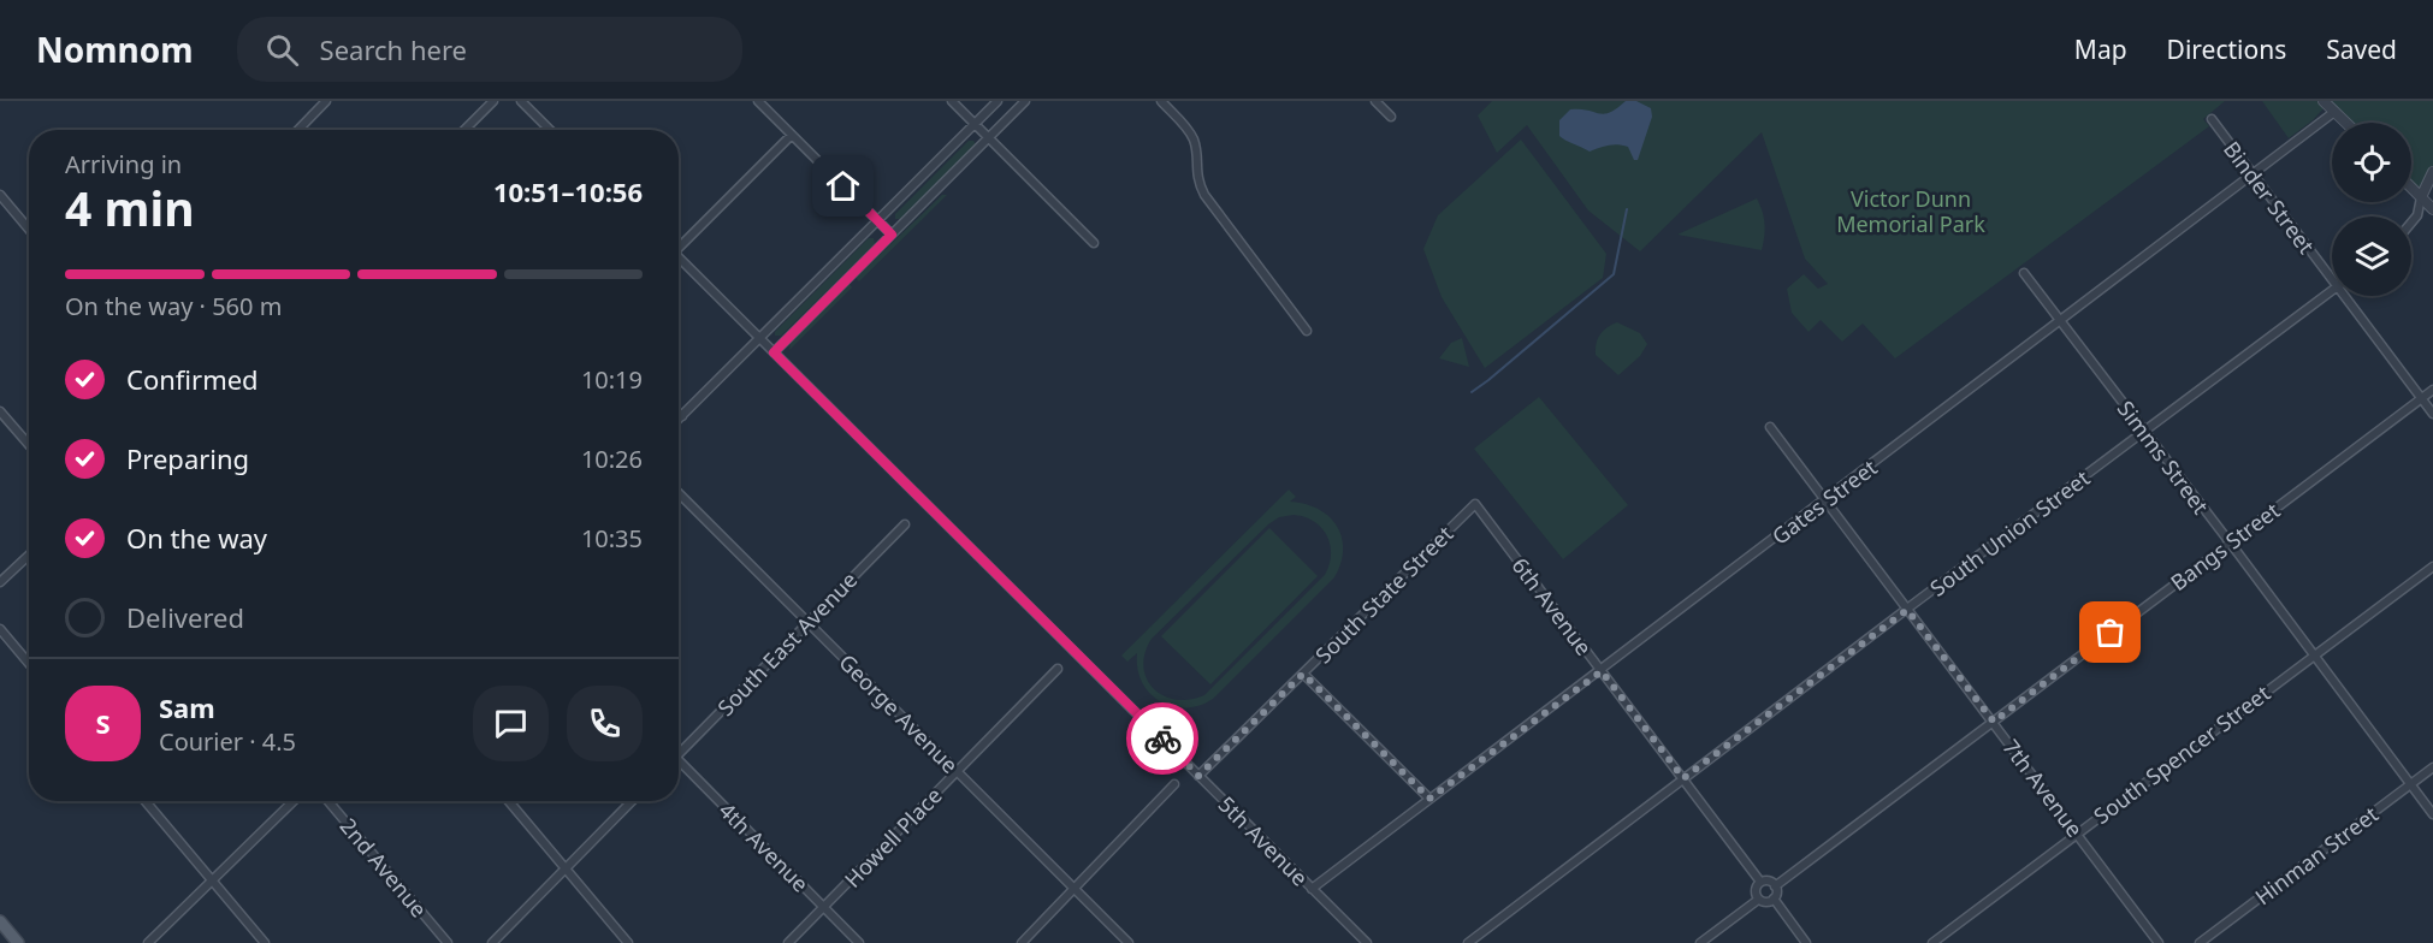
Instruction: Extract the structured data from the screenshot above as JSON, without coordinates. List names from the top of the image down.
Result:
{
  "streets": {
    "street": [
      "Binder Street",
      "Simms Street",
      "Gates Street",
      "South Union Street",
      "Bangs Street",
      "South State Street",
      "6th Avenue",
      "South East Avenue",
      "George Avenue",
      "South Spencer Street",
      "7th Avenue",
      "Howell Place",
      "5th Avenue",
      "4th Avenue",
      "Hinman Street",
      "2nd Avenue"
    ]
  },
  "crossings": [
    ["Binder Street", "Gates Street"],
    ["Binder Street", "Bangs Street"],
    ["Simms Street", "Gates Street"],
    ["Simms Street", "South Union Street"],
    ["Simms Street", "Bangs Street"],
    ["Simms Street", "South Spencer Street"],
    ["Simms Street", "Hinman Street"],
    ["Gates Street", "6th Avenue"],
    ["Gates Street", "7th Avenue"],
    ["Gates Street", "5th Avenue"],
    ["South Union Street", "6th Avenue"],
    ["South Union Street", "7th Avenue"],
    ["Bangs Street", "6th Avenue"],
    ["Bangs Street", "7th Avenue"],
    ["South State Street", "6th Avenue"],
    ["South State Street", "5th Avenue"],
    ["South East Avenue", "George Avenue"],
    ["George Avenue", "Howell Place"],
    ["South Spencer Street", "7th Avenue"],
    ["Howell Place", "4th Avenue"]
  ],
  "parks": ["Victor Dunn Memorial Park"],
  "page": {
    "header": "Nomnom",
    "search": "Search here",
    "nav": ["Map", "Directions", "Saved"],
    "heading": ["4 min", "Arriving in", "10:51–10:56"],
    "panel": ["Sam", "Courier · 4.5"],
    "bar": "On the way · 560 m",
    "list": [
      ["Confirmed", "10:19"],
      ["Preparing", "10:26"],
      ["On the way", "10:35"],
      "Delivered"
    ],
    "round": "S"
  }
}
